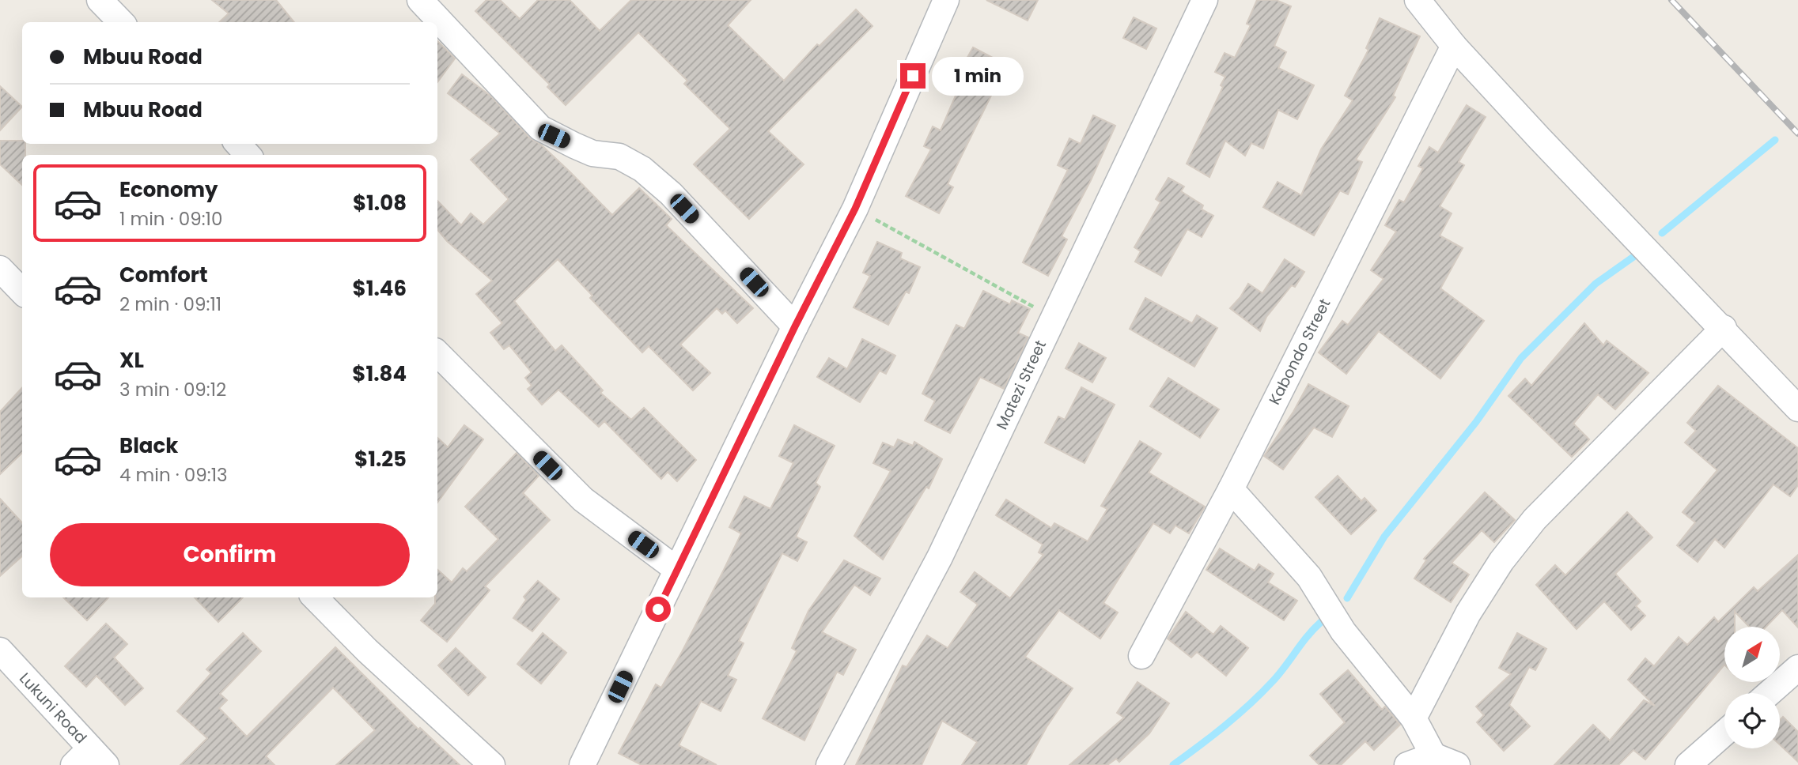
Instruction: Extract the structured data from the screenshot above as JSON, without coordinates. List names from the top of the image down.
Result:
{
  "streets": {
    "street": ["Kabondo Street", "Matezi Street", "Lukuni Road"]
  },
  "north": "top right",
  "page": {
    "banner": ["Mbuu Road", "Mbuu Road"],
    "bubble": "1 min",
    "list": [
      {
        "name": "Economy",
        "note": "1 min · 09:10",
        "value": "$1.08"
      },
      {
        "name": "Comfort",
        "note": "2 min · 09:11",
        "value": "$1.46"
      },
      {
        "name": "XL",
        "note": "3 min · 09:12",
        "value": "$1.84"
      },
      {
        "name": "Black",
        "note": "4 min · 09:13",
        "value": "$1.25"
      }
    ],
    "buttons": "Confirm"
  }
}
